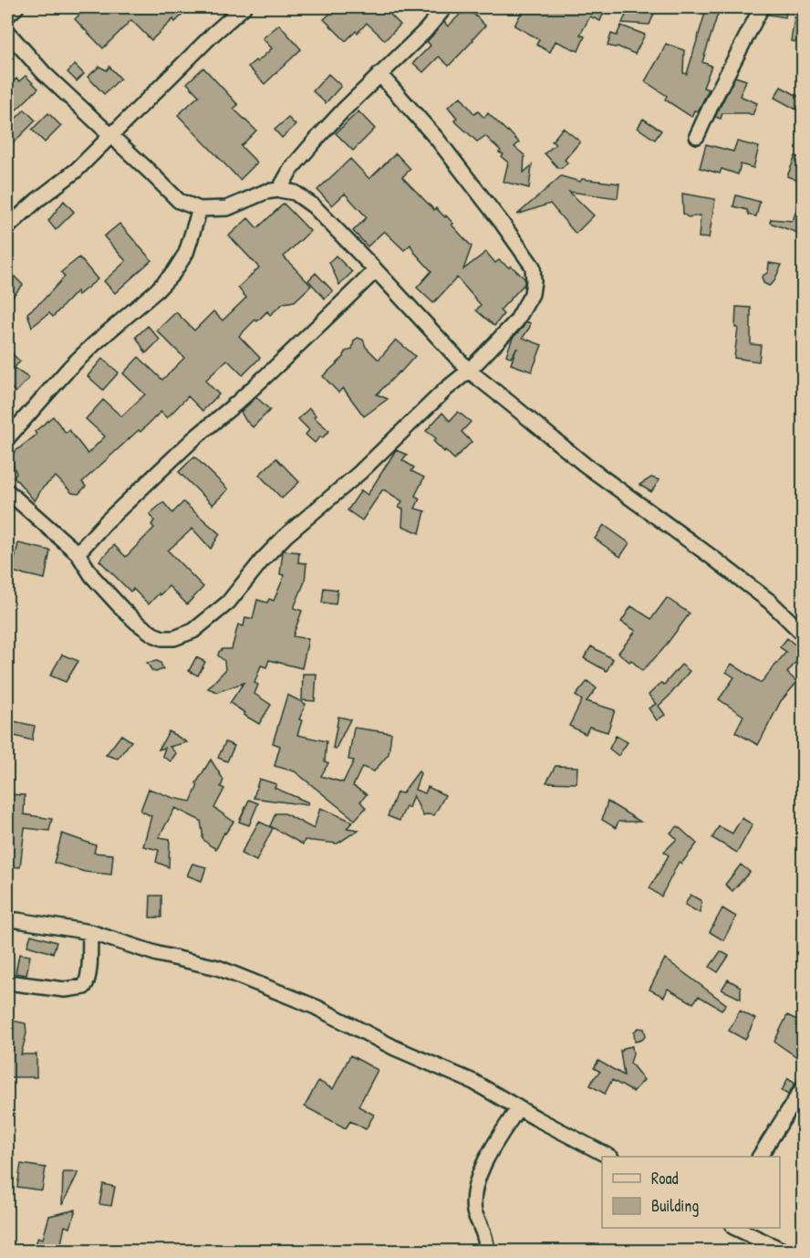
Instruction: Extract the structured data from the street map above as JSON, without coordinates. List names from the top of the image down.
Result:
{
  "legend": ["Road", "Building"]
}
